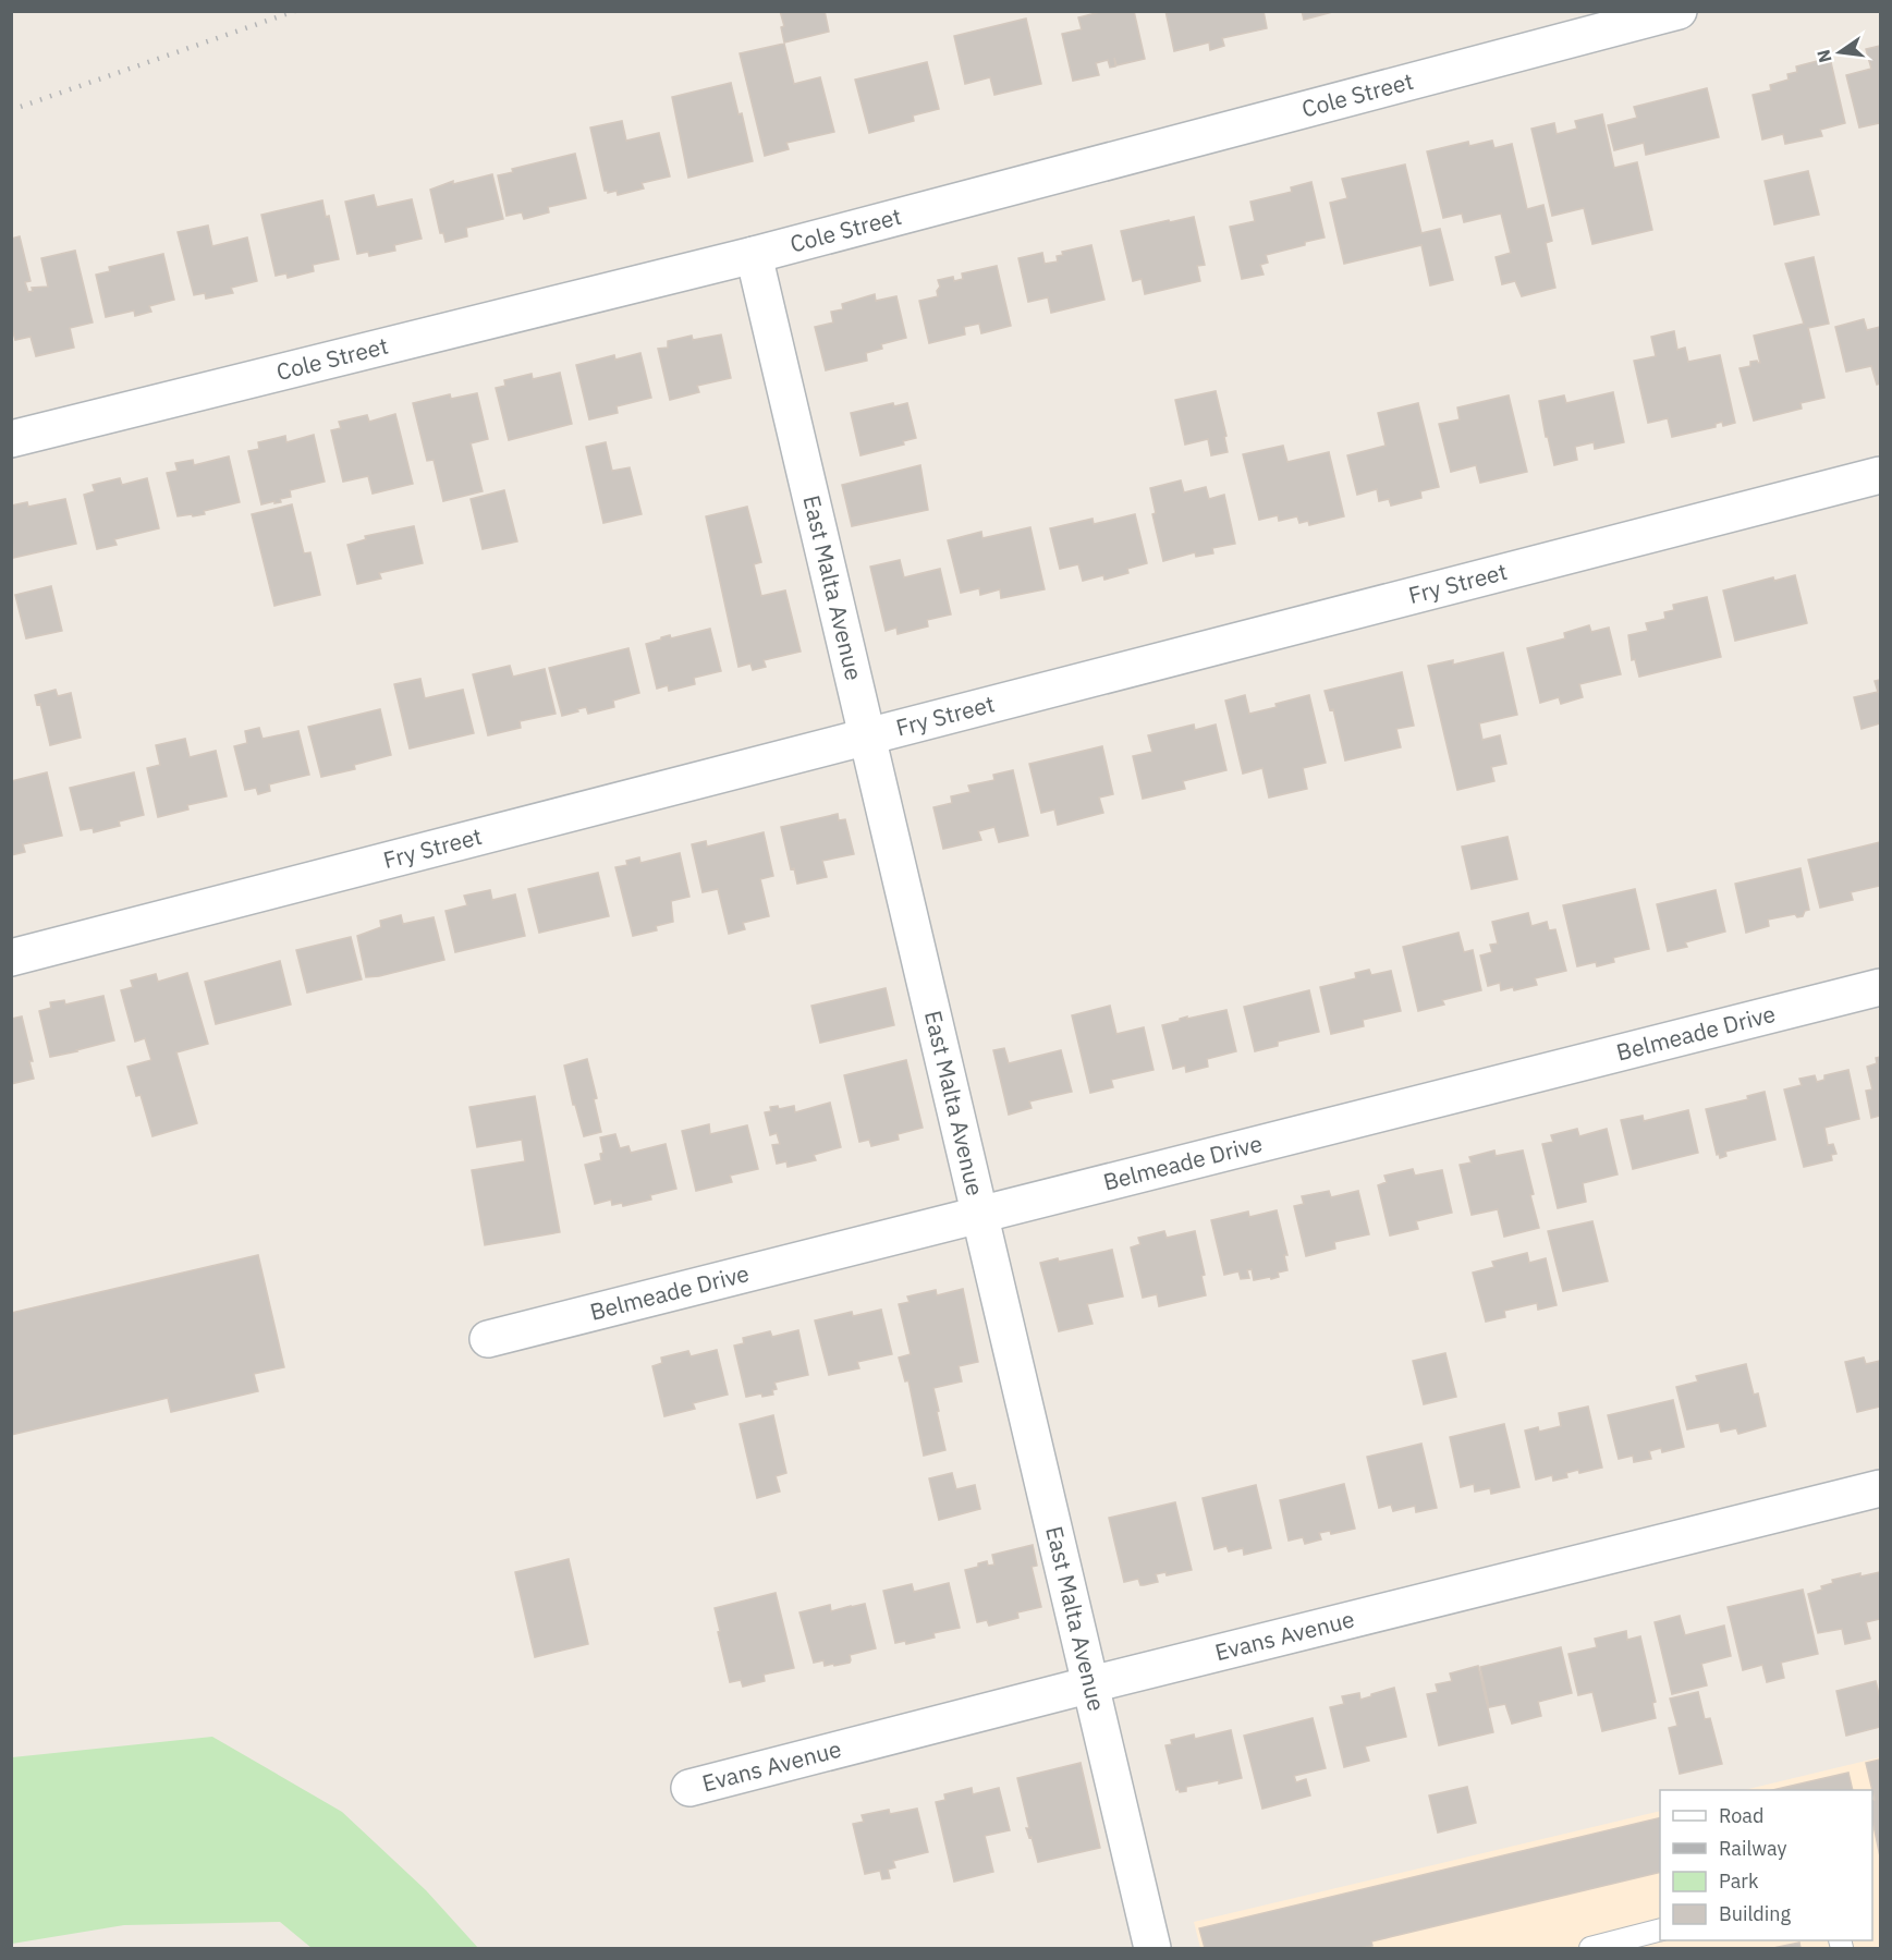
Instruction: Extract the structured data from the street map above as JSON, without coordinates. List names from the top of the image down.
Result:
{
  "streets": {
    "street": [
      "Cole Street",
      "Fry Street",
      "East Malta Avenue",
      "Belmeade Drive",
      "Evans Avenue"
    ]
  },
  "crossings": [
    ["Cole Street", "East Malta Avenue"],
    ["Fry Street", "East Malta Avenue"],
    ["East Malta Avenue", "Belmeade Drive"],
    ["East Malta Avenue", "Evans Avenue"]
  ],
  "legend": [
    "Road",
    "Railway",
    "Park",
    "Building"
  ],
  "north": "left"
}
